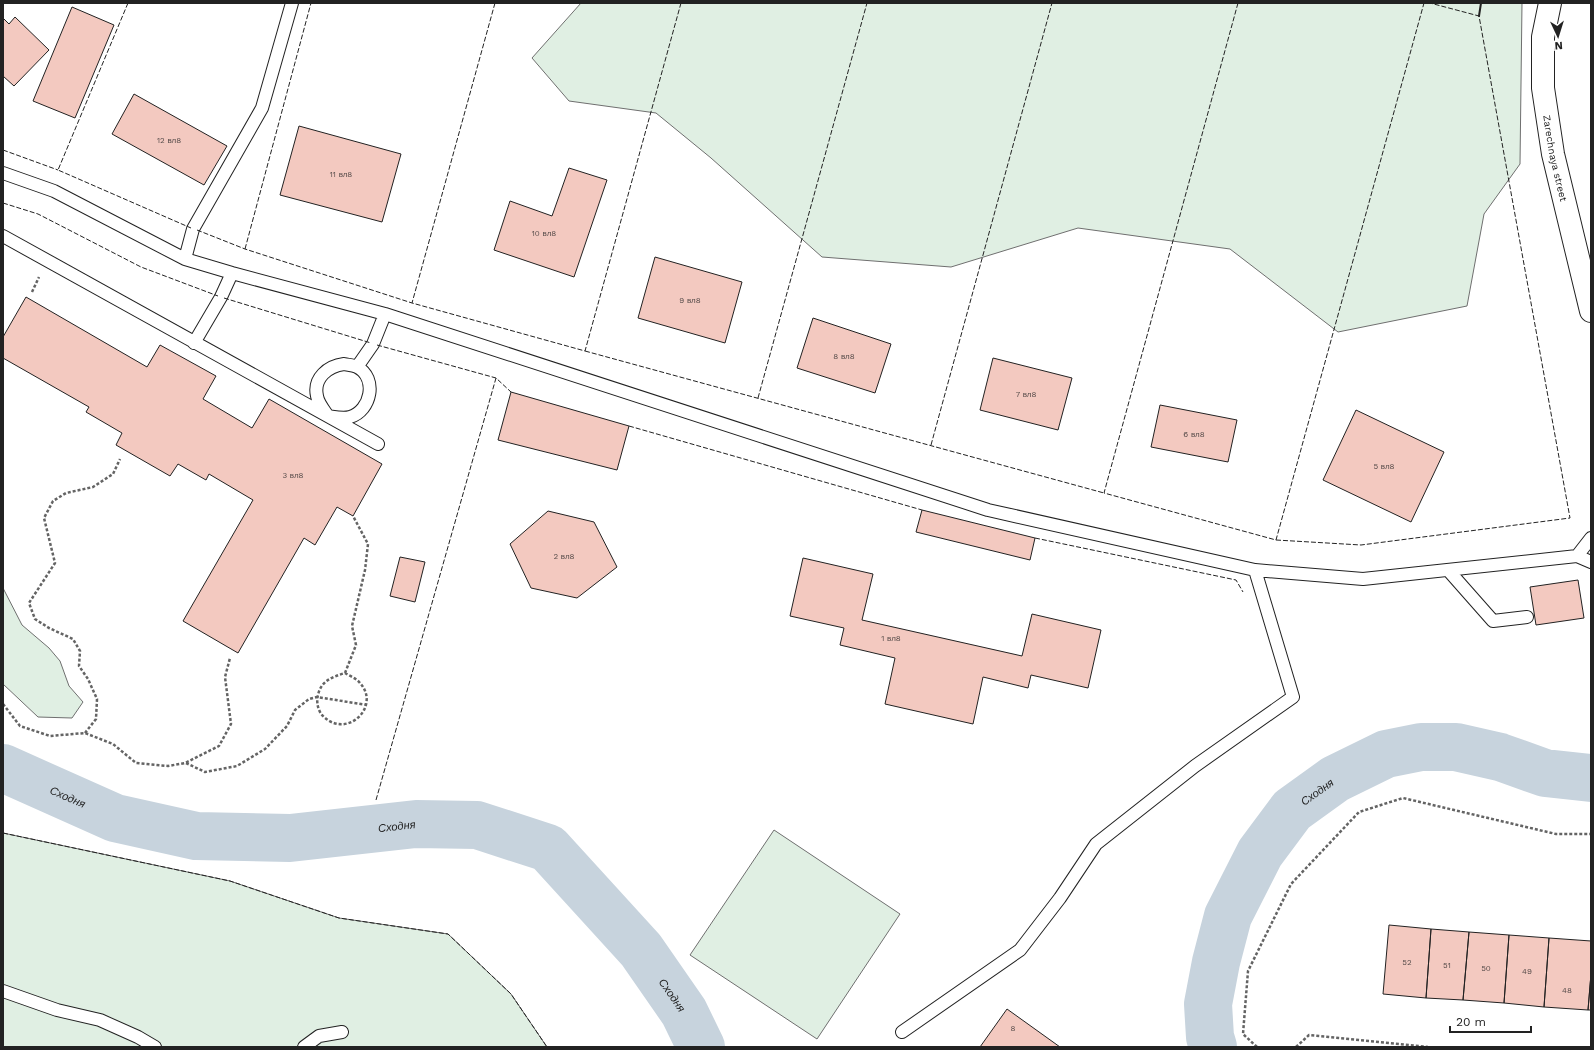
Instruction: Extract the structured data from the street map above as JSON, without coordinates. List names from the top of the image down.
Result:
{
  "streets": {
    "main road": ["Zarechnaya street"]
  },
  "water": ["Сходня"],
  "house_numbers": [
    "12 вл8",
    "11 вл8",
    "10 вл8",
    "9 вл8",
    "8 вл8",
    "7 вл8",
    "6 вл8",
    "5 вл8",
    "3 вл8",
    "2 вл8",
    "1 вл8",
    "52",
    "51",
    "50",
    "49",
    "48",
    "8"
  ],
  "scale_bar": "20 m",
  "north": "bottom"
}
